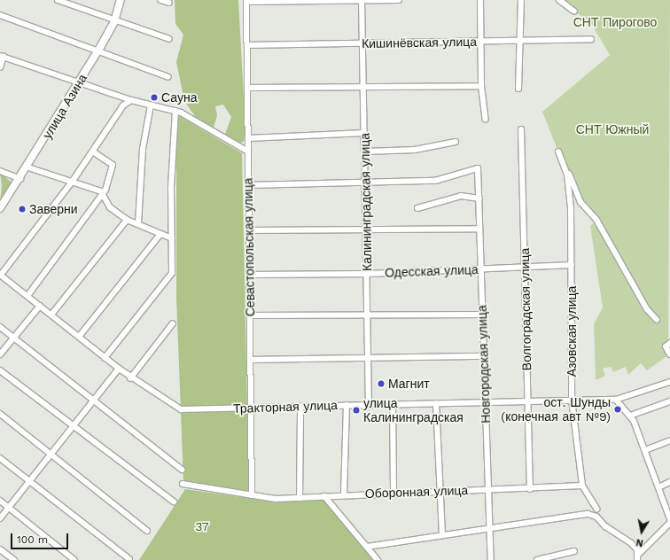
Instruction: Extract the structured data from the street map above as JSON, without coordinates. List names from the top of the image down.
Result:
{
  "streets": {
    "main road": ["улица Азина"],
    "street": [
      "Кишинёвская улица",
      "Калининградская улица",
      "Севастопольская улица",
      "Одесская улица",
      "Волгоградская улица",
      "Азовская улица",
      "Новгородская улица",
      "Тракторная улица",
      "Оборонная улица"
    ]
  },
  "crossings": [
    ["Кишинёвская улица", "Калининградская улица"],
    ["Кишинёвская улица", "Севастопольская улица"],
    ["Калининградская улица", "Одесская улица"],
    ["Калининградская улица", "Новгородская улица"],
    ["Калининградская улица", "Тракторная улица"],
    ["Севастопольская улица", "Одесская улица"],
    ["Севастопольская улица", "Тракторная улица"],
    ["Севастопольская улица", "Оборонная улица"],
    ["Одесская улица", "Волгоградская улица"],
    ["Одесская улица", "Азовская улица"],
    ["Одесская улица", "Новгородская улица"],
    ["Волгоградская улица", "Тракторная улица"],
    ["Волгоградская улица", "Оборонная улица"],
    ["Азовская улица", "Тракторная улица"],
    ["Азовская улица", "Оборонная улица"],
    ["Новгородская улица", "Тракторная улица"],
    ["Новгородская улица", "Оборонная улица"]
  ],
  "parks": ["СНТ Пирогово", "СНТ Южный", "37"],
  "places": [
    "Сауна",
    "Заверни",
    "Магнит",
    "ост. Шунды (конечная авт №9)",
    "улица Калининградская"
  ],
  "scale_bar": "100 m",
  "north": "bottom"
}
